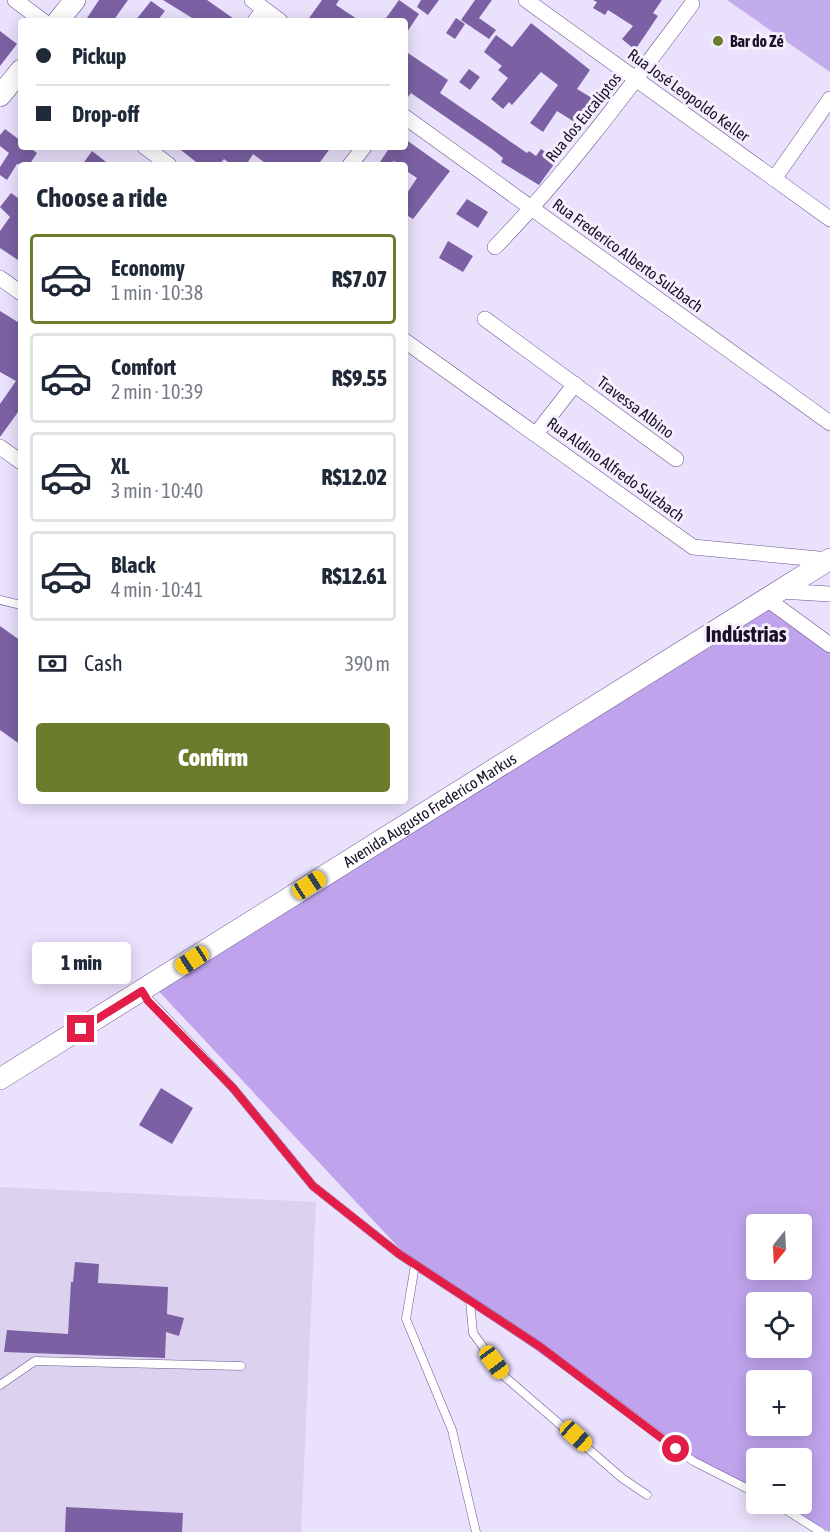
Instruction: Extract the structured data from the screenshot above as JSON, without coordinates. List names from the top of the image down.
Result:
{
  "streets": {
    "street": [
      "Rua José Leopoldo Keller",
      "Rua dos Eucaliptos",
      "Rua Frederico Alberto Sulzbach",
      "Travessa Albino",
      "Rua Aldino Alfredo Sulzbach",
      "Avenida Augusto Frederico Markus"
    ]
  },
  "crossings": [
    ["Rua José Leopoldo Keller", "Rua dos Eucaliptos"],
    ["Rua dos Eucaliptos", "Rua Frederico Alberto Sulzbach"],
    ["Travessa Albino", "Rua Aldino Alfredo Sulzbach"],
    ["Rua Aldino Alfredo Sulzbach", "Avenida Augusto Frederico Markus"]
  ],
  "districts": ["Indústrias"],
  "places": ["Bar do Zé"],
  "north": "bottom",
  "page": {
    "banner": ["Pickup", "Drop-off"],
    "heading": "Choose a ride",
    "list": [
      {
        "name": "Economy",
        "note": "1 min · 10:38",
        "value": "R$7.07"
      },
      {
        "name": "Comfort",
        "note": "2 min · 10:39",
        "value": "R$9.55"
      },
      {
        "name": "XL",
        "note": "3 min · 10:40",
        "value": "R$12.02"
      },
      {
        "name": "Black",
        "note": "4 min · 10:41",
        "value": "R$12.61"
      }
    ],
    "pay": ["Cash", "390 m"],
    "buttons": "Confirm",
    "bubble": "1 min",
    "map_buttons": ["+", "−"]
  }
}
